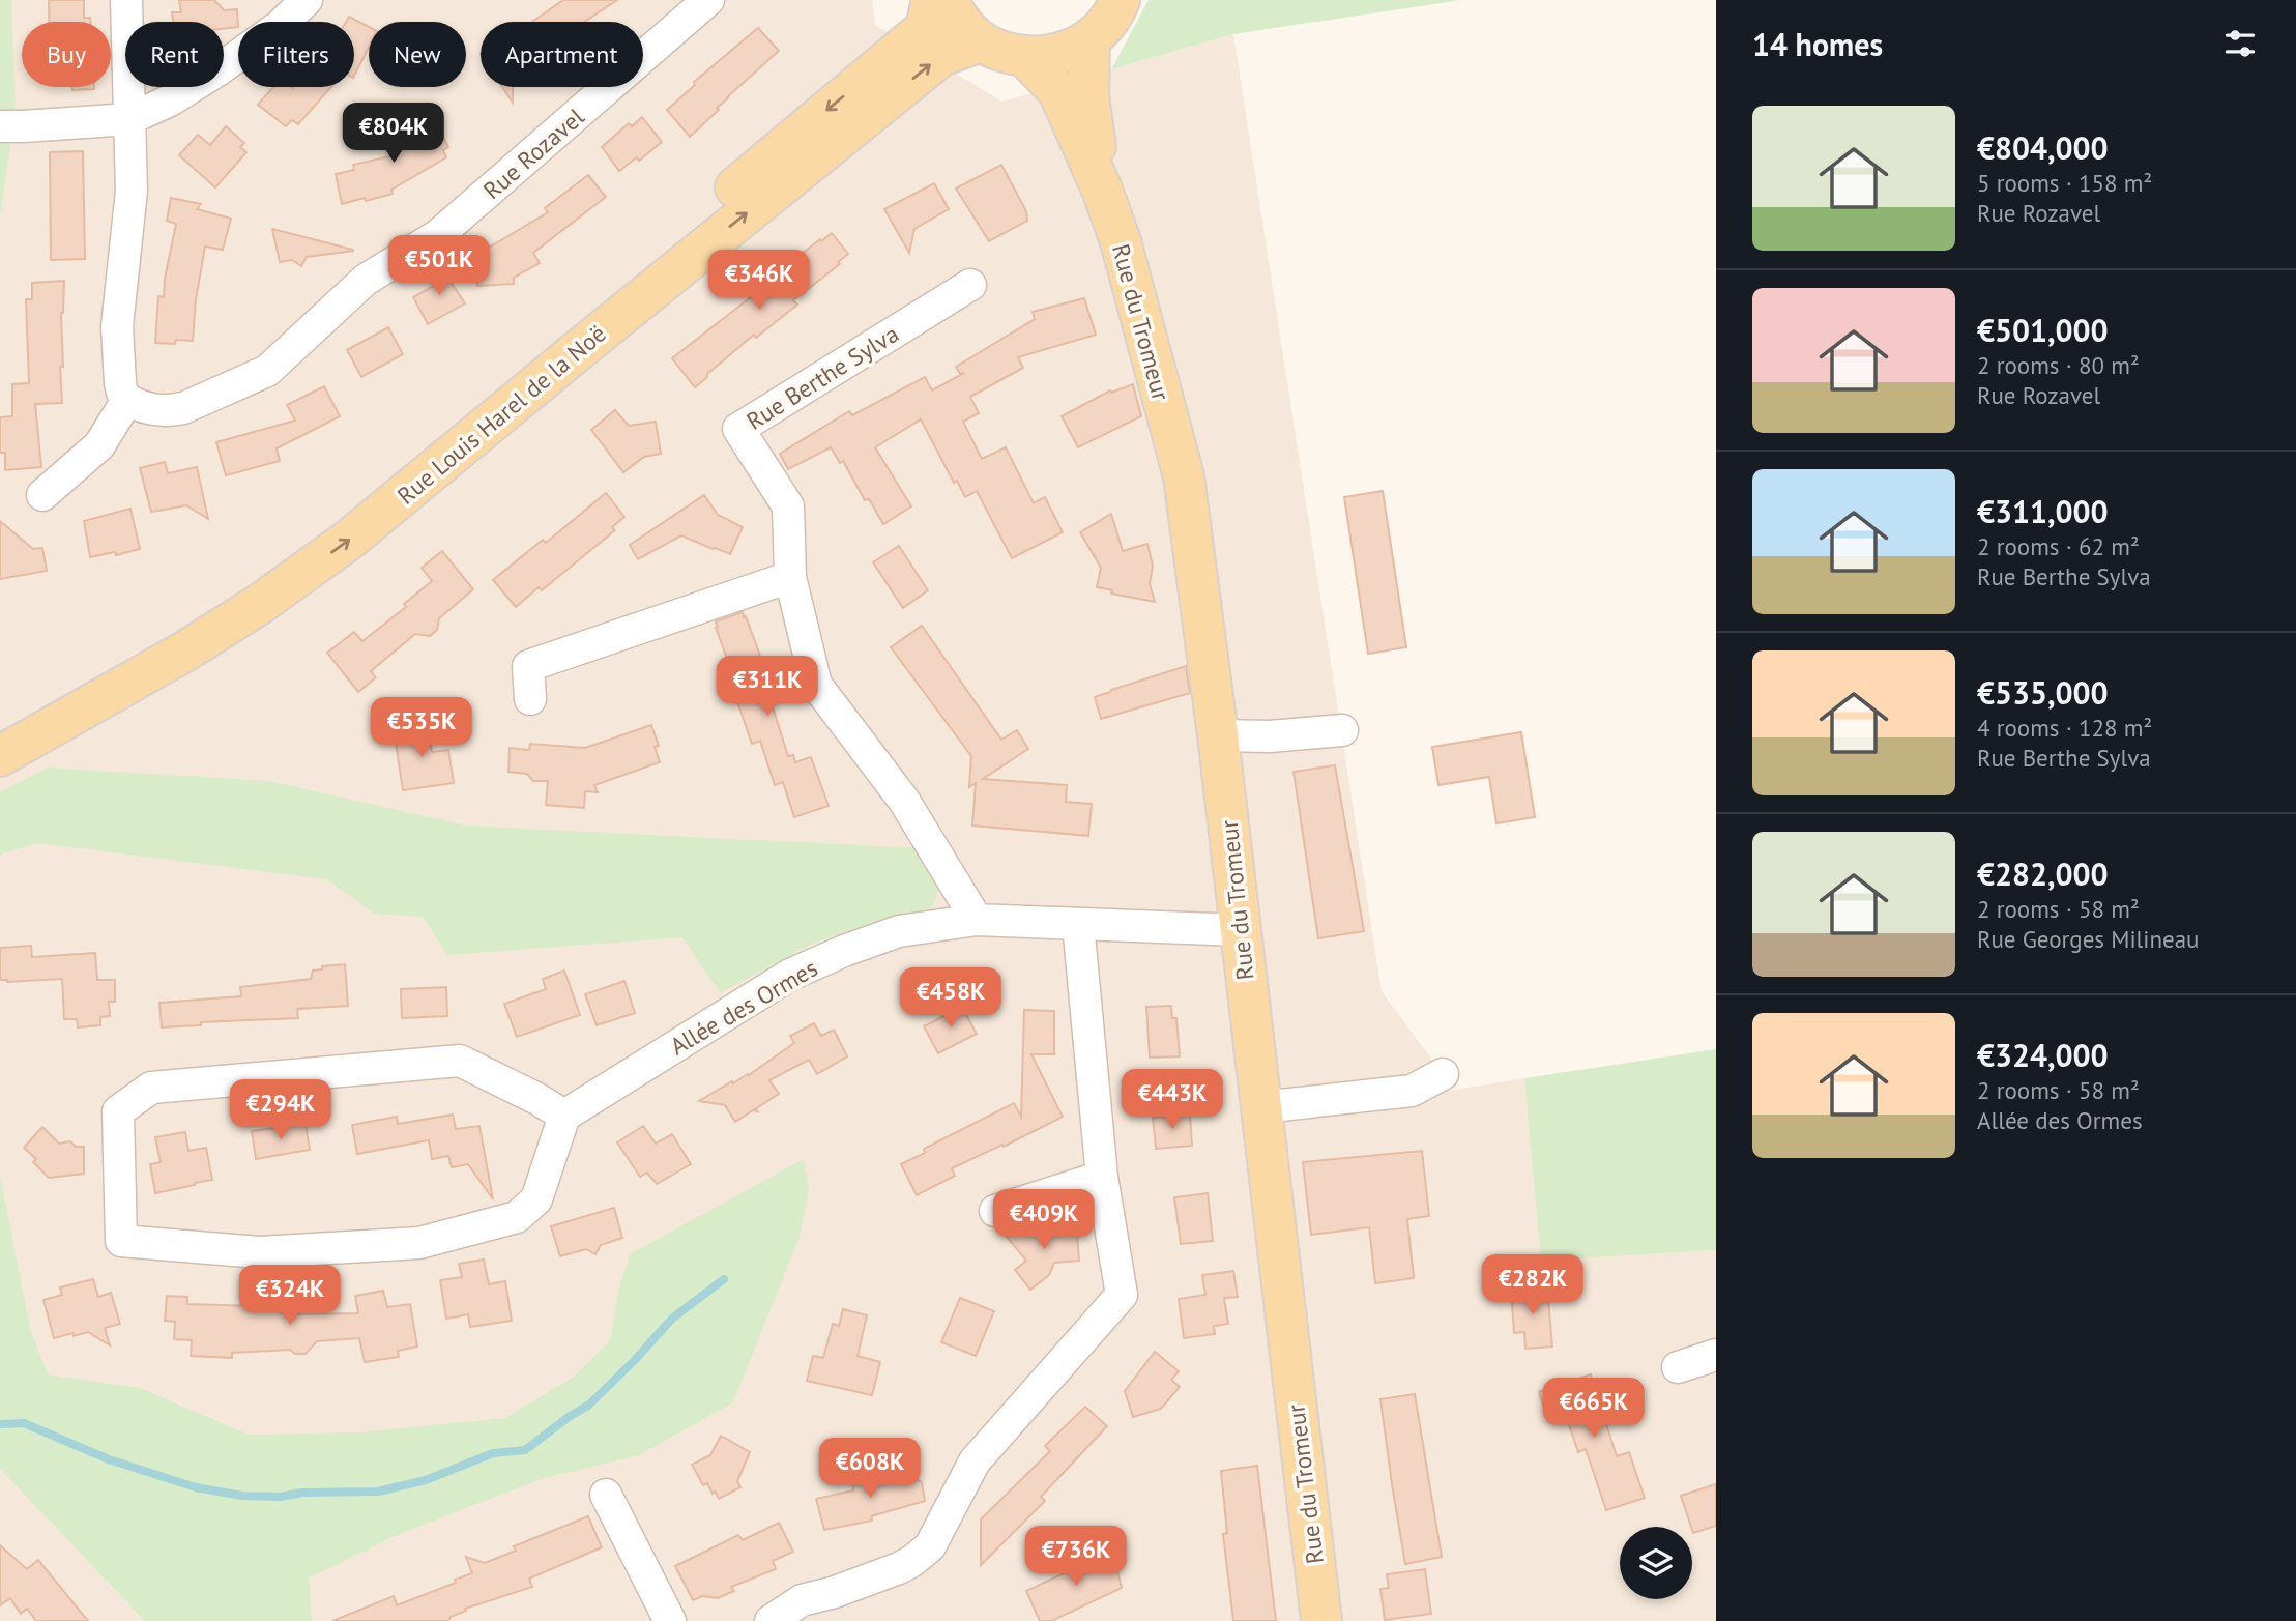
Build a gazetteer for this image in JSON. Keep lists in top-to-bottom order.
{
  "streets": {
    "main road": ["Rue du Tromeur", "Rue Louis Harel de la Noë"],
    "street": ["Rue Rozavel", "Rue Berthe Sylva", "Allée des Ormes"]
  },
  "crossings": [
    ["Rue du Tromeur", "Allée des Ormes"],
    ["Rue Berthe Sylva", "Allée des Ormes"]
  ],
  "page": {
    "heading": "14 homes",
    "chip": [
      "Buy",
      "Rent",
      "Filters",
      "New",
      "Apartment"
    ],
    "list": [
      {
        "name": "€804,000",
        "note": "5 rooms · 158 m² · Rue Rozavel"
      },
      {
        "name": "€501,000",
        "note": "2 rooms · 80 m² · Rue Rozavel"
      },
      {
        "name": "€311,000",
        "note": "2 rooms · 62 m² · Rue Berthe Sylva"
      },
      {
        "name": "€535,000",
        "note": "4 rooms · 128 m² · Rue Berthe Sylva"
      },
      {
        "name": "€282,000",
        "note": "2 rooms · 58 m² · Rue Georges Milineau"
      },
      {
        "name": "€324,000",
        "note": "2 rooms · 58 m² · Allée des Ormes"
      }
    ],
    "price": [
      "€804K",
      "€501K",
      "€346K",
      "€311K",
      "€535K",
      "€458K",
      "€443K",
      "€294K",
      "€409K",
      "€282K",
      "€324K",
      "€665K",
      "€608K",
      "€736K"
    ]
  }
}
